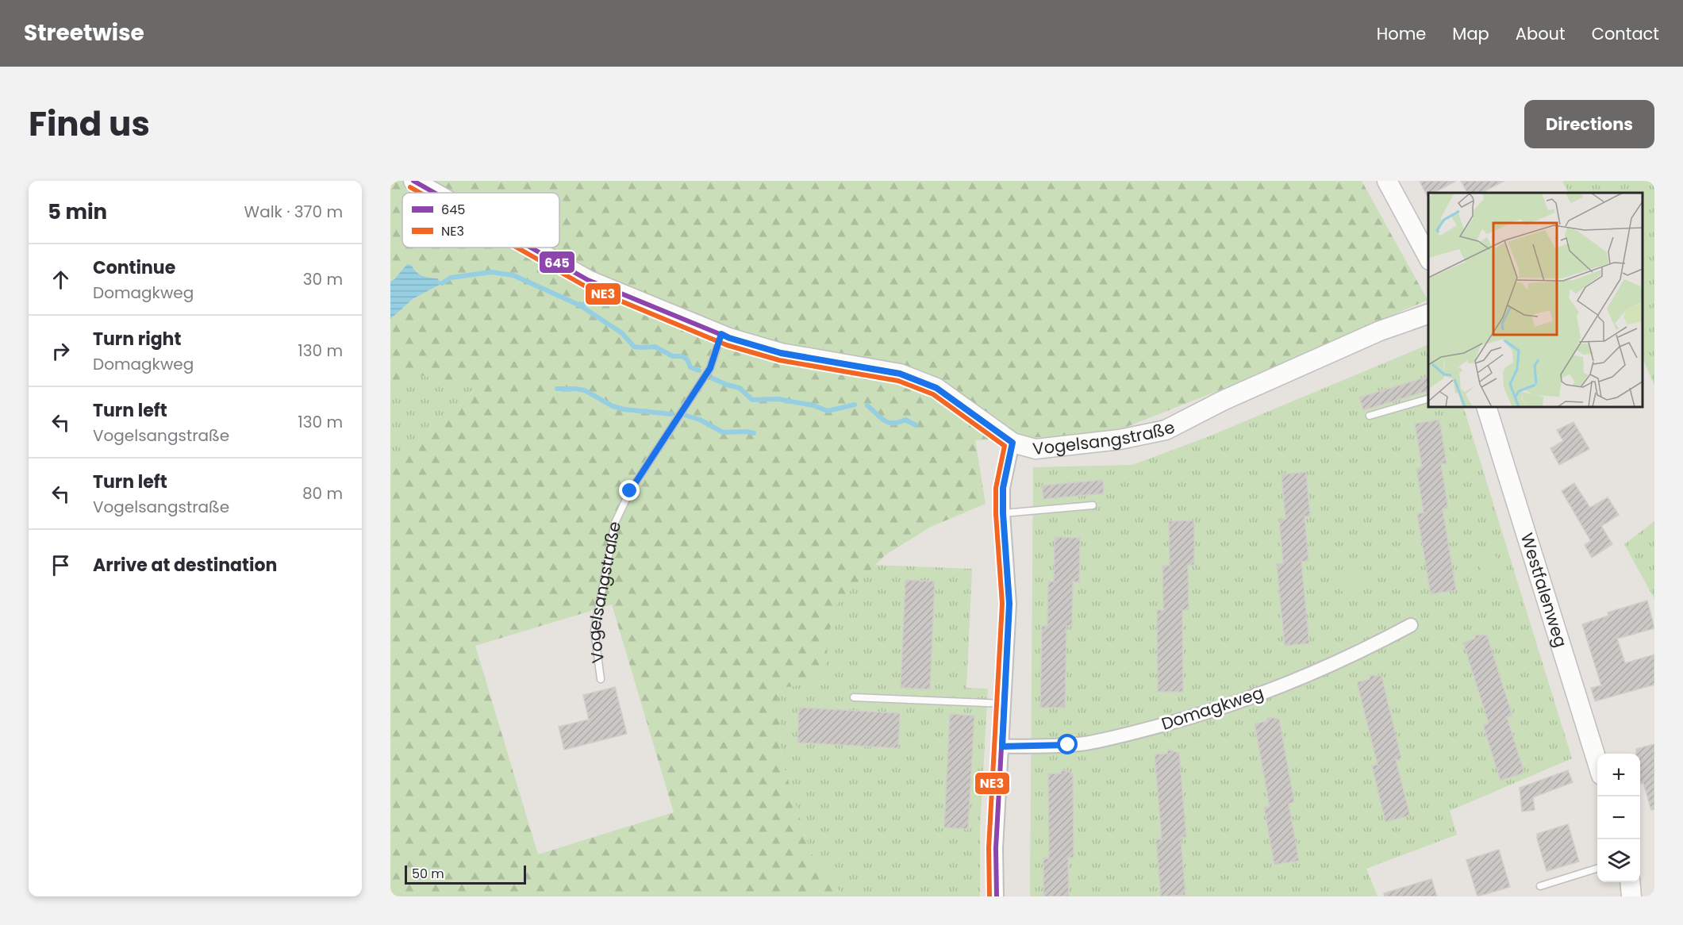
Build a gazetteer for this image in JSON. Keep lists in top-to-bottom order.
{
  "streets": {
    "street": ["Vogelsangstraße", "Westfalenweg", "Domagkweg"]
  },
  "lines": ["transit line 645", "transit line NE3"],
  "legend": ["645", "NE3"],
  "scale_bar": "50 m",
  "page": {
    "header": "Streetwise",
    "nav": [
      "Home",
      "Map",
      "About",
      "Contact"
    ],
    "title": "Find us",
    "buttons": "Directions",
    "heading": ["5 min", "Walk · 370 m"],
    "list": [
      ["Continue", "Domagkweg", "30 m"],
      ["Turn right", "Domagkweg", "130 m"],
      ["Turn left", "Vogelsangstraße", "130 m"],
      ["Turn left", "Vogelsangstraße", "80 m"],
      "Arrive at destination"
    ],
    "map_buttons": ["+", "−"],
    "scale": "50 m"
  }
}
